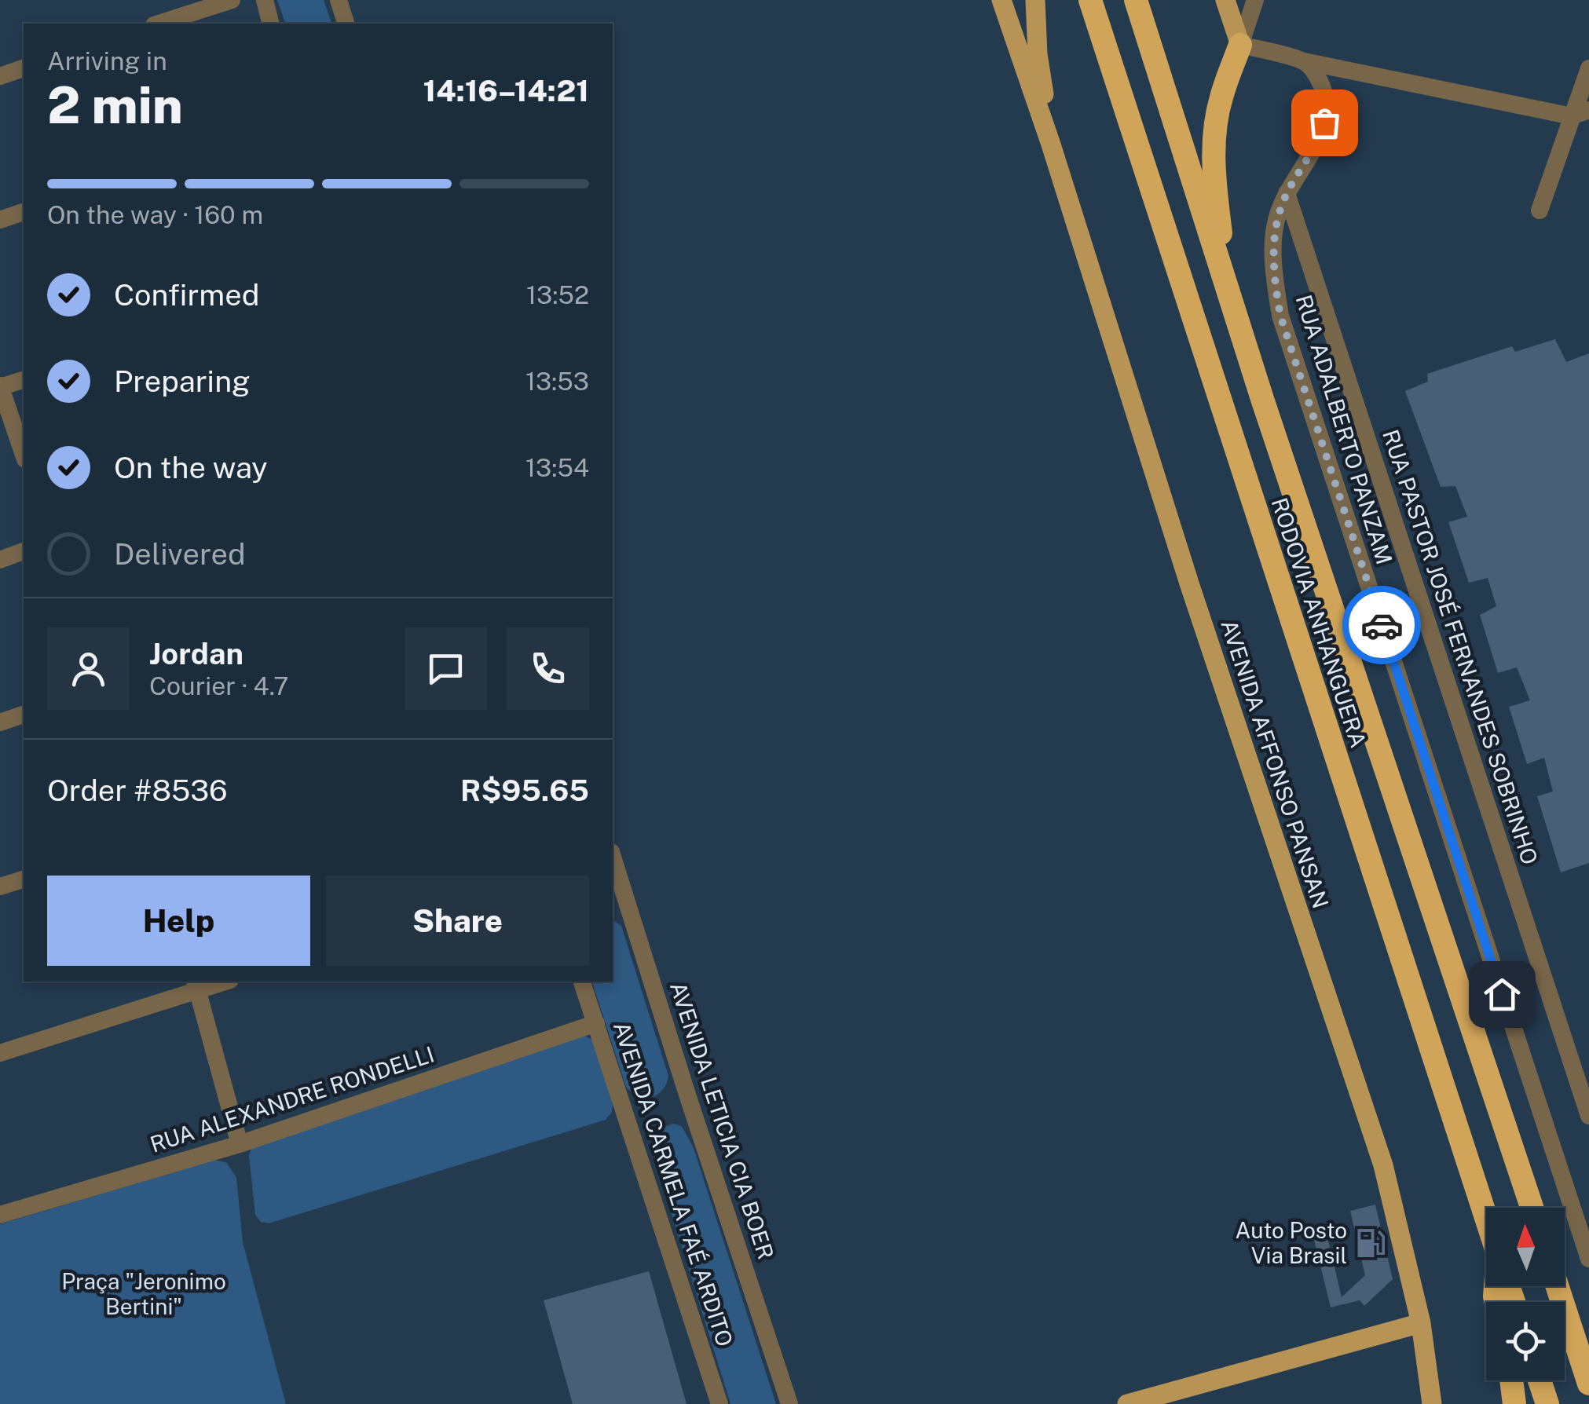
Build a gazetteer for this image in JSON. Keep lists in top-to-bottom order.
{
  "streets": {
    "highway": ["RODOVIA ANHANGUERA"],
    "main road": ["AVENIDA AFFONSO PANSAN"],
    "street": [
      "RUA ADALBERTO PANZAM",
      "RUA PASTOR JOSÉ FERNANDES SOBRINHO",
      "RUA ALEXANDRE RONDELLI",
      "AVENIDA LETICIA CIA BOER",
      "AVENIDA CARMELA FAÉ ARDITO"
    ]
  },
  "crossings": [
    ["RUA ADALBERTO PANZAM", "RUA PASTOR JOSÉ FERNANDES SOBRINHO"],
    ["RUA ALEXANDRE RONDELLI", "AVENIDA CARMELA FAÉ ARDITO"]
  ],
  "parks": ["Praça \"Jeronimo Bertini\""],
  "places": {
    "fuel station": ["Auto Posto Via Brasil"]
  },
  "north": "top",
  "page": {
    "heading": ["2 min", "Arriving in", "14:16–14:21"],
    "panel": [
      "Jordan",
      "Courier · 4.7",
      "Order #8536",
      "R$95.65"
    ],
    "bar": "On the way · 160 m",
    "list": [
      ["Confirmed", "13:52"],
      ["Preparing", "13:53"],
      ["On the way", "13:54"],
      "Delivered"
    ],
    "buttons": ["Help", "Share"]
  }
}
